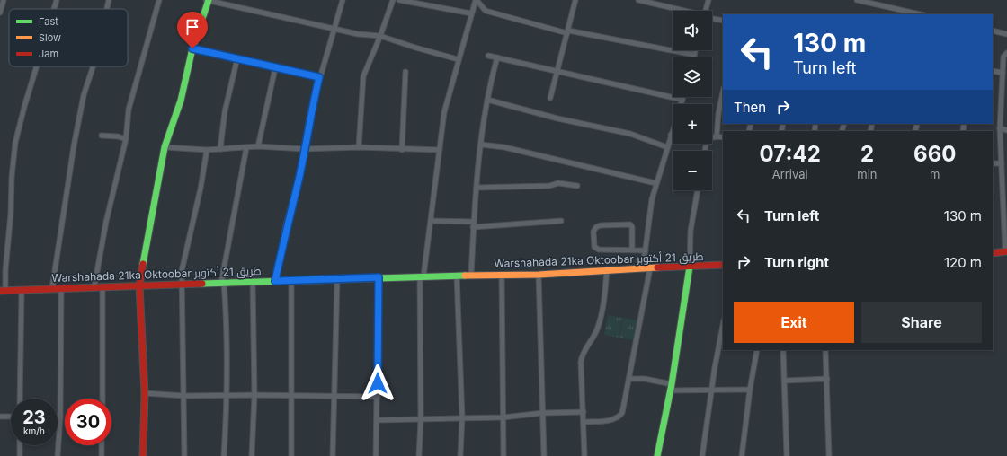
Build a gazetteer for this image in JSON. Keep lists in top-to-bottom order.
{
  "streets": {
    "main road": ["Warshahada 21ka Oktoobar طريق 21 أكتوبر"]
  },
  "legend": ["Fast", "Slow", "Jam"],
  "page": {
    "map_buttons": ["+", "−"],
    "turn": ["130 m", "Turn left"],
    "then": "Then",
    "eta": [
      "07:42",
      "Arrival",
      "2",
      "min",
      "660",
      "m"
    ],
    "list": [
      {
        "name": "Turn left",
        "value": "130 m"
      },
      {
        "name": "Turn right",
        "value": "120 m"
      }
    ],
    "buttons": ["Exit", "Share"],
    "speed": "23 km/h",
    "limit": "30"
  }
}
